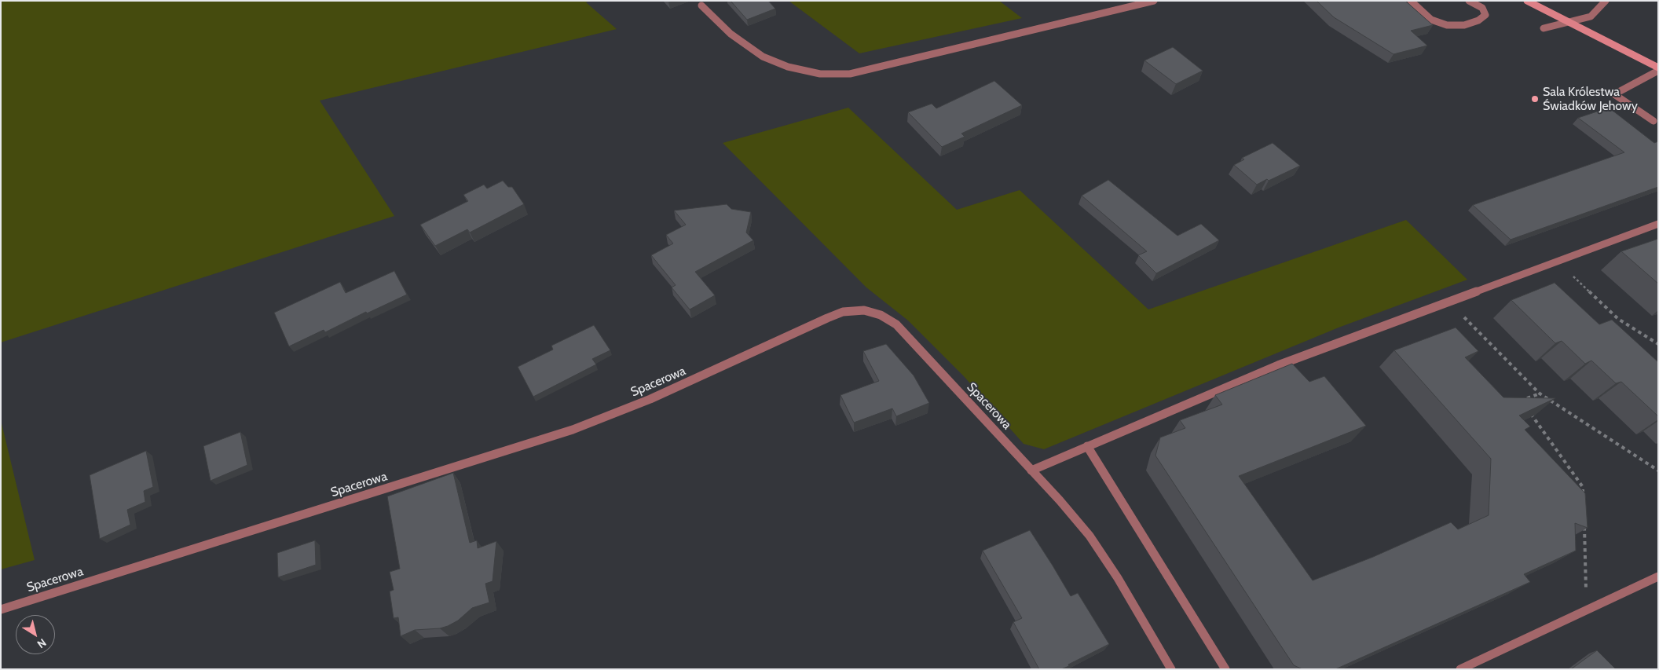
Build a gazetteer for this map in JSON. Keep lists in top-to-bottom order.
{
  "streets": {
    "street": ["Spacerowa"]
  },
  "places": ["Sala Królestwa Świadków Jehowy"],
  "north": "bottom right"
}
